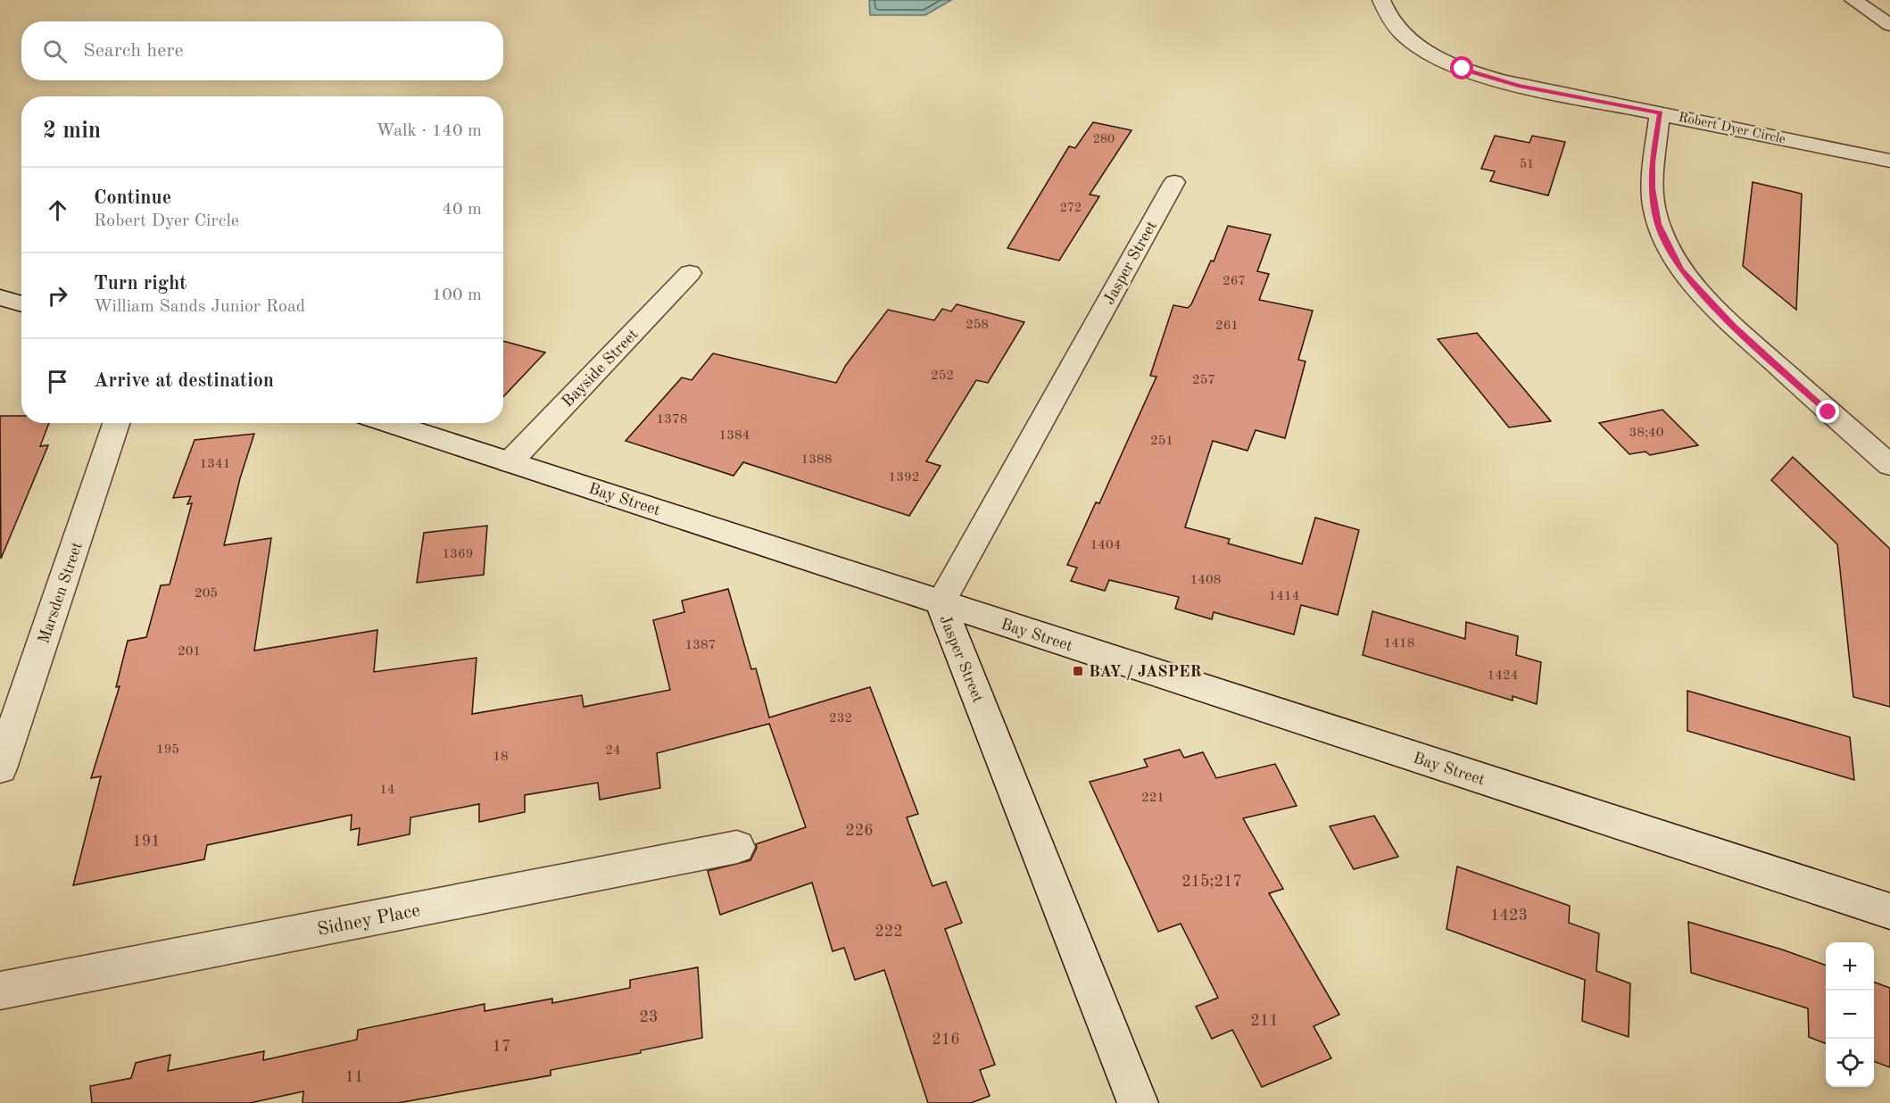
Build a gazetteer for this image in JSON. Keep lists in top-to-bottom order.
{
  "streets": {
    "street": [
      "Robert Dyer Circle",
      "Jasper Street",
      "Bayside Street",
      "Bay Street",
      "Marsden Street",
      "Sidney Place"
    ]
  },
  "crossings": [
    ["Jasper Street", "Bay Street"],
    ["Bayside Street", "Bay Street"]
  ],
  "places": {
    "transit": ["BAY / JASPER"]
  },
  "house_numbers": [
    "280",
    "51",
    "272",
    "267",
    "258",
    "261",
    "252",
    "257",
    "1378",
    "38;40",
    "1384",
    "251",
    "1388",
    "1341",
    "1392",
    "1404",
    "1369",
    "1408",
    "205",
    "1414",
    "1418",
    "1387",
    "201",
    "1424",
    "232",
    "195",
    "24",
    "18",
    "14",
    "221",
    "226",
    "191",
    "215;217",
    "1423",
    "222",
    "23",
    "211",
    "216",
    "17",
    "11"
  ],
  "page": {
    "search": "Search here",
    "heading": ["2 min", "Walk · 140 m"],
    "list": [
      ["Continue", "Robert Dyer Circle", "40 m"],
      ["Turn right", "William Sands Junior Road", "100 m"],
      "Arrive at destination"
    ],
    "map_buttons": ["+", "−"]
  }
}
